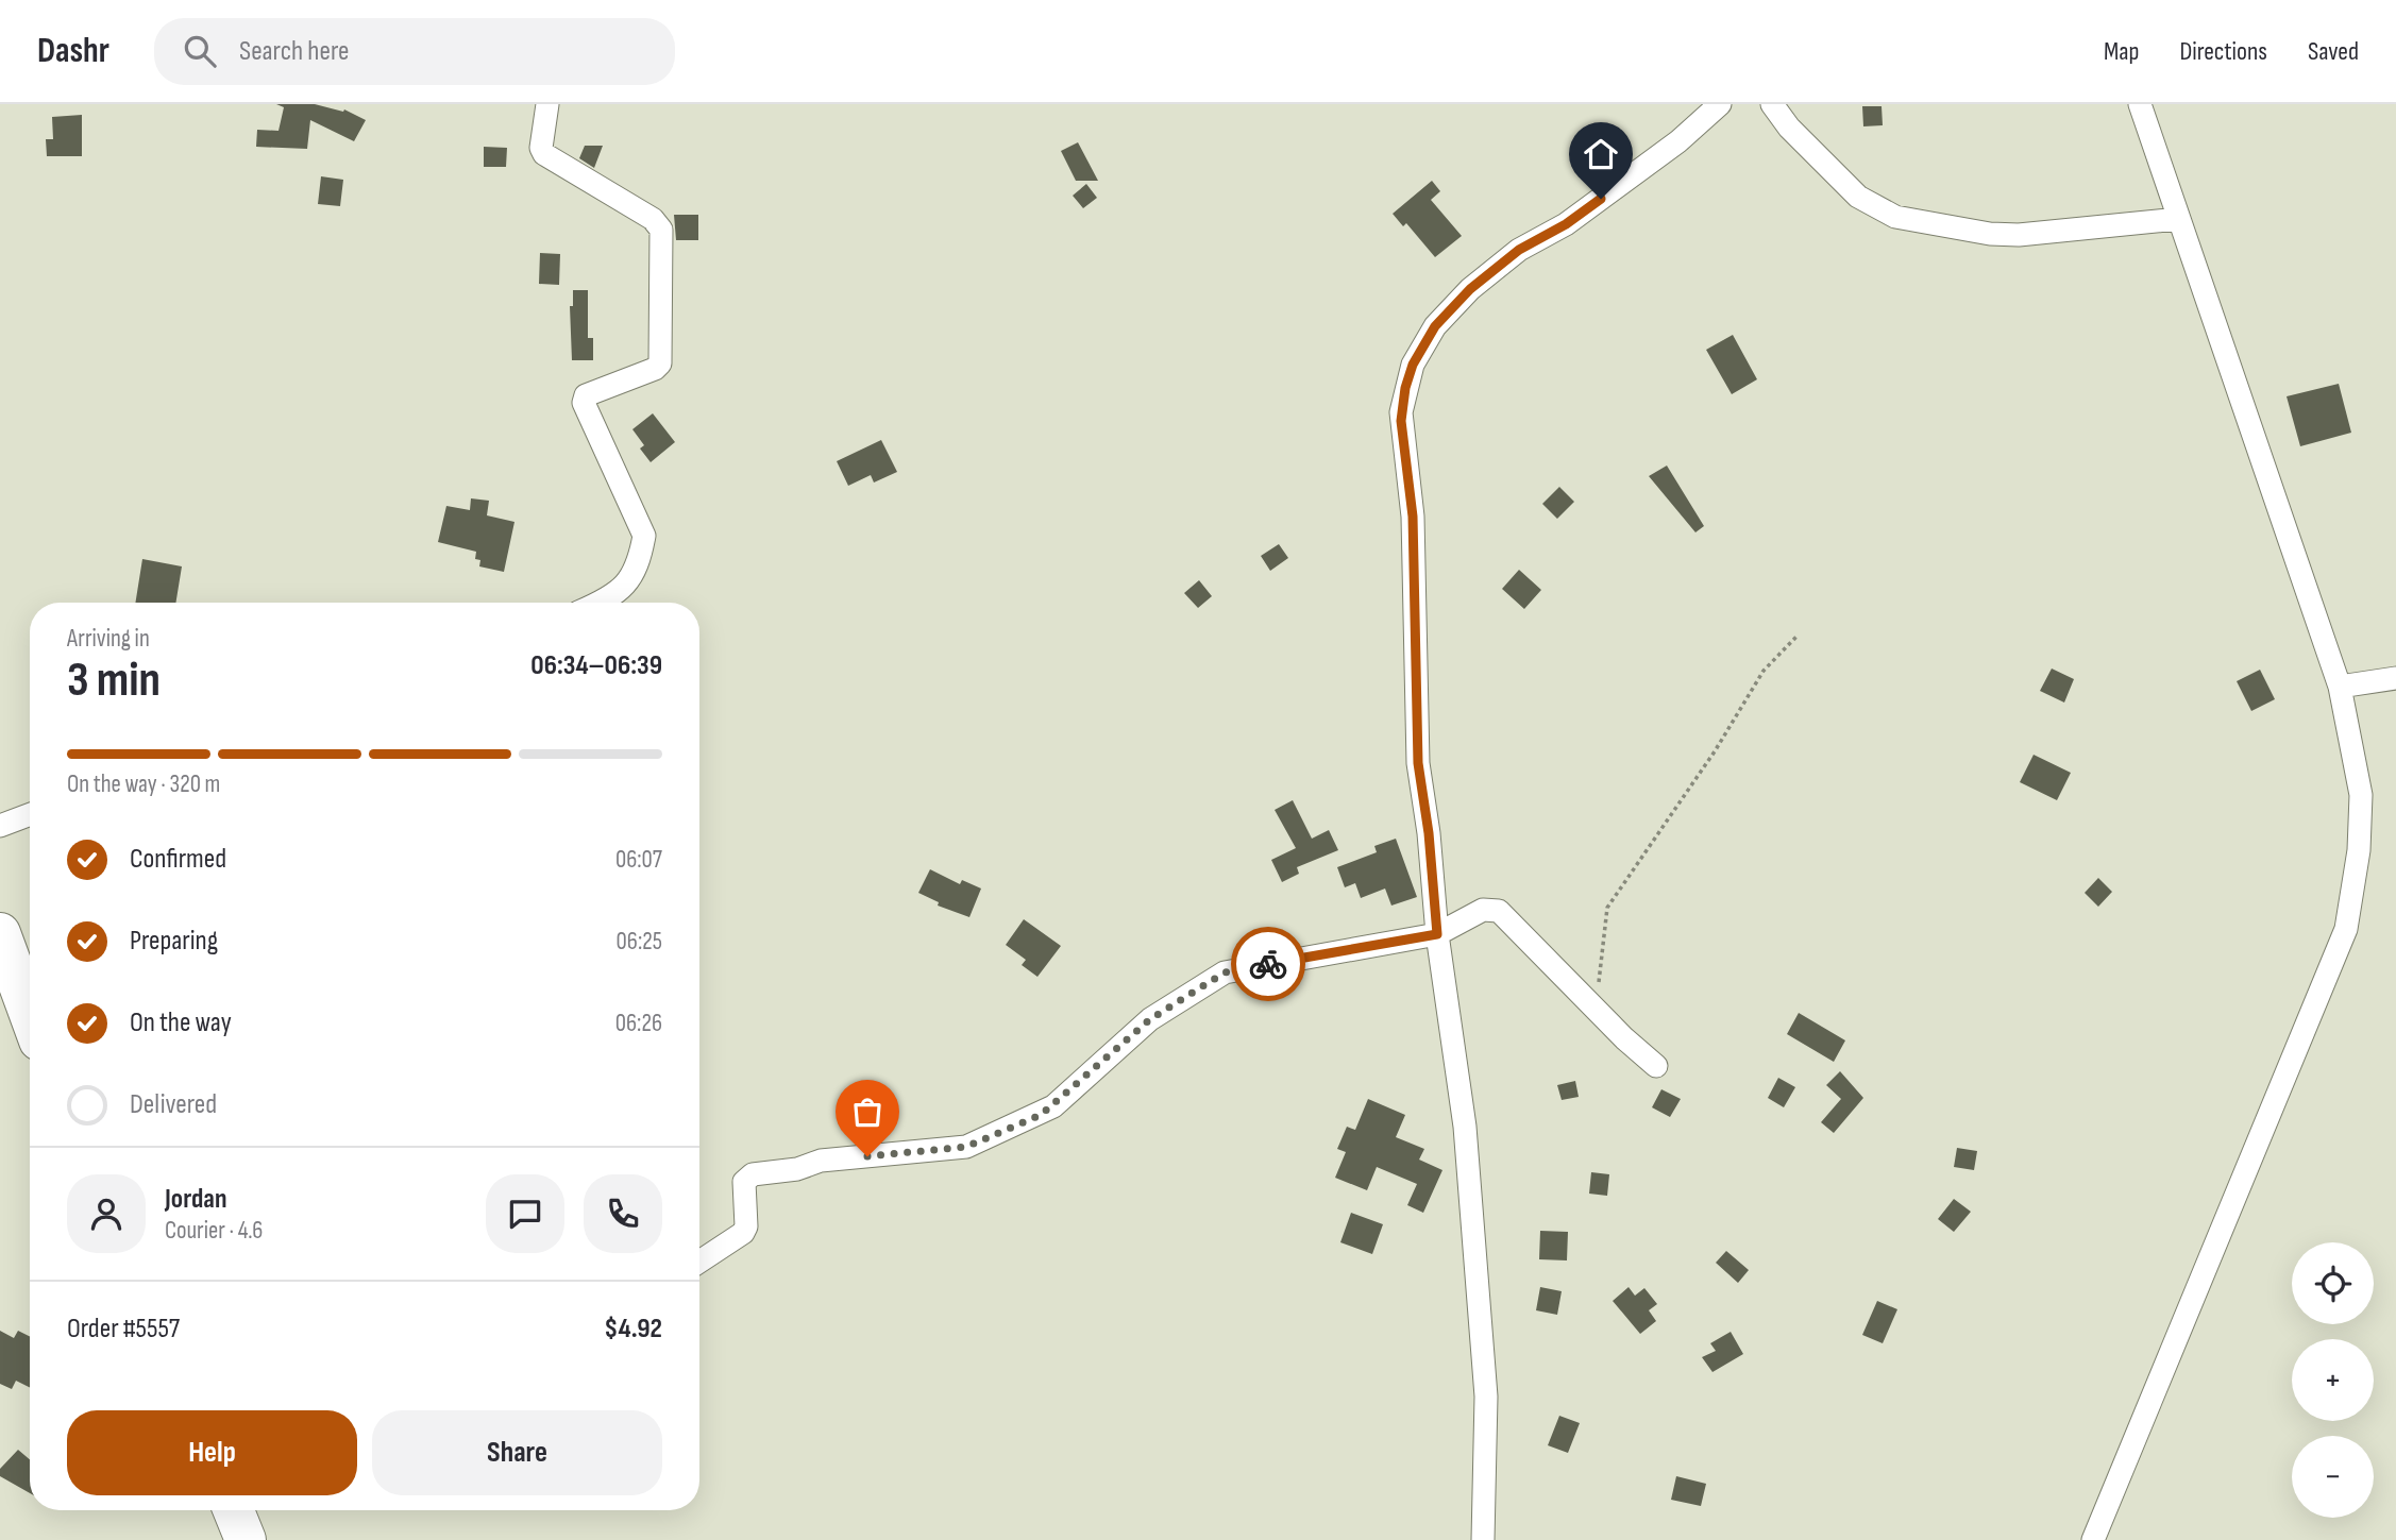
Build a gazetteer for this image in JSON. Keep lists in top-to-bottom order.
{
  "page": {
    "header": "Dashr",
    "search": "Search here",
    "nav": ["Map", "Directions", "Saved"],
    "heading": ["3 min", "Arriving in", "06:34–06:39"],
    "panel": [
      "Jordan",
      "Courier · 4.6",
      "Order #5557",
      "$4.92"
    ],
    "bar": "On the way · 320 m",
    "list": [
      ["Confirmed", "06:07"],
      ["Preparing", "06:25"],
      ["On the way", "06:26"],
      "Delivered"
    ],
    "map_buttons": ["+", "−"],
    "buttons": ["Help", "Share"]
  }
}
